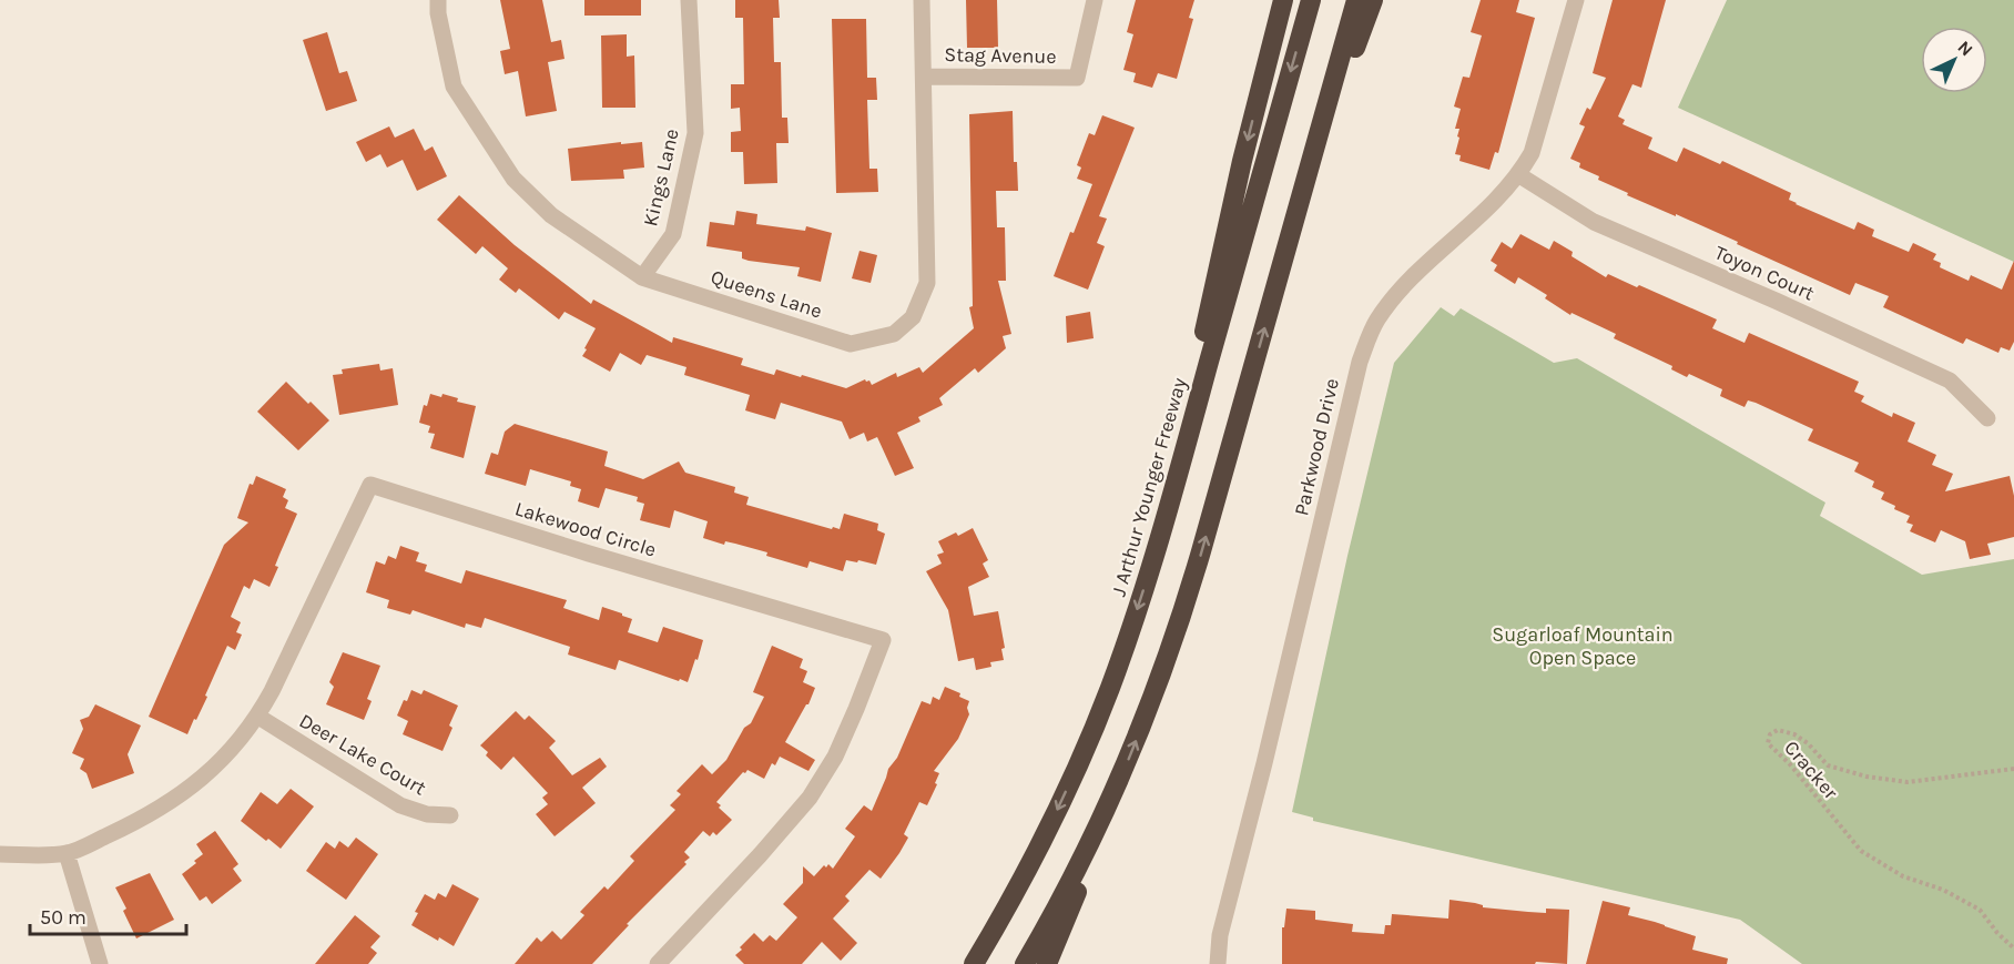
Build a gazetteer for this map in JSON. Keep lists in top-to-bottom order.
{
  "streets": {
    "highway": ["J Arthur Younger Freeway"],
    "street": [
      "Stag Avenue",
      "Kings Lane",
      "Toyon Court",
      "Queens Lane",
      "Parkwood Drive",
      "Lakewood Circle",
      "Deer Lake Court"
    ],
    "path": ["Cracker"]
  },
  "crossings": [
    ["Stag Avenue", "Queens Lane"],
    ["Kings Lane", "Queens Lane"],
    ["Toyon Court", "Parkwood Drive"],
    ["Lakewood Circle", "Deer Lake Court"]
  ],
  "parks": ["Sugarloaf Mountain Open Space"],
  "scale_bar": "50 m",
  "north": "top right"
}
